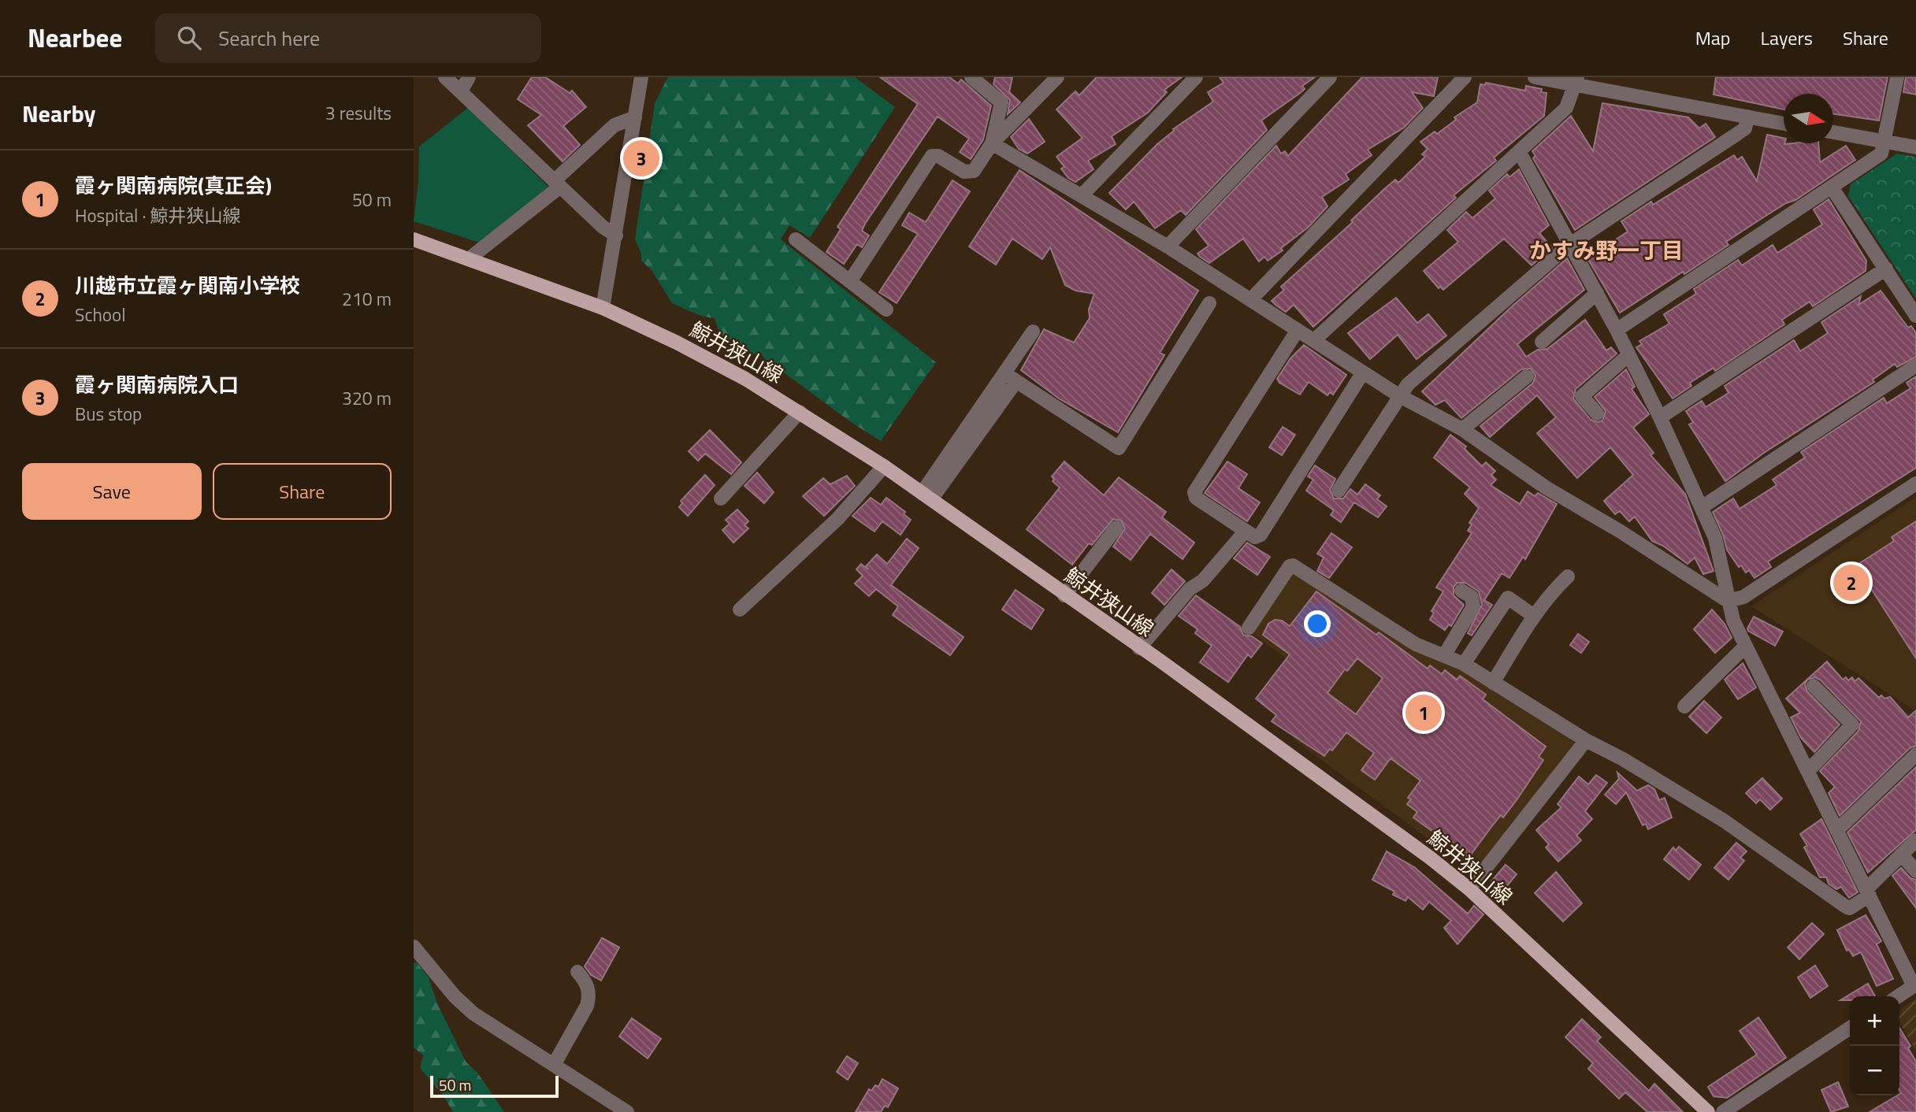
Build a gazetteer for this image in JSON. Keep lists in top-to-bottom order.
{
  "streets": {
    "main road": ["鯨井狭山線"]
  },
  "districts": ["かすみ野一丁目"],
  "scale_bar": "50 m",
  "north": "right",
  "page": {
    "header": "Nearbee",
    "search": "Search here",
    "nav": ["Map", "Layers", "Share"],
    "heading": ["Nearby", "3 results"],
    "pins": ["3", "2", "1"],
    "list": [
      {
        "mark": "1",
        "name": "霞ヶ関南病院(真正会)",
        "note": "Hospital · 鯨井狭山線",
        "value": "50 m"
      },
      {
        "mark": "2",
        "name": "川越市立霞ヶ関南小学校",
        "note": "School",
        "value": "210 m"
      },
      {
        "mark": "3",
        "name": "霞ヶ関南病院入口",
        "note": "Bus stop",
        "value": "320 m"
      }
    ],
    "buttons": ["Save", "Share"],
    "map_buttons": ["+", "−"],
    "scale": "50 m"
  }
}
